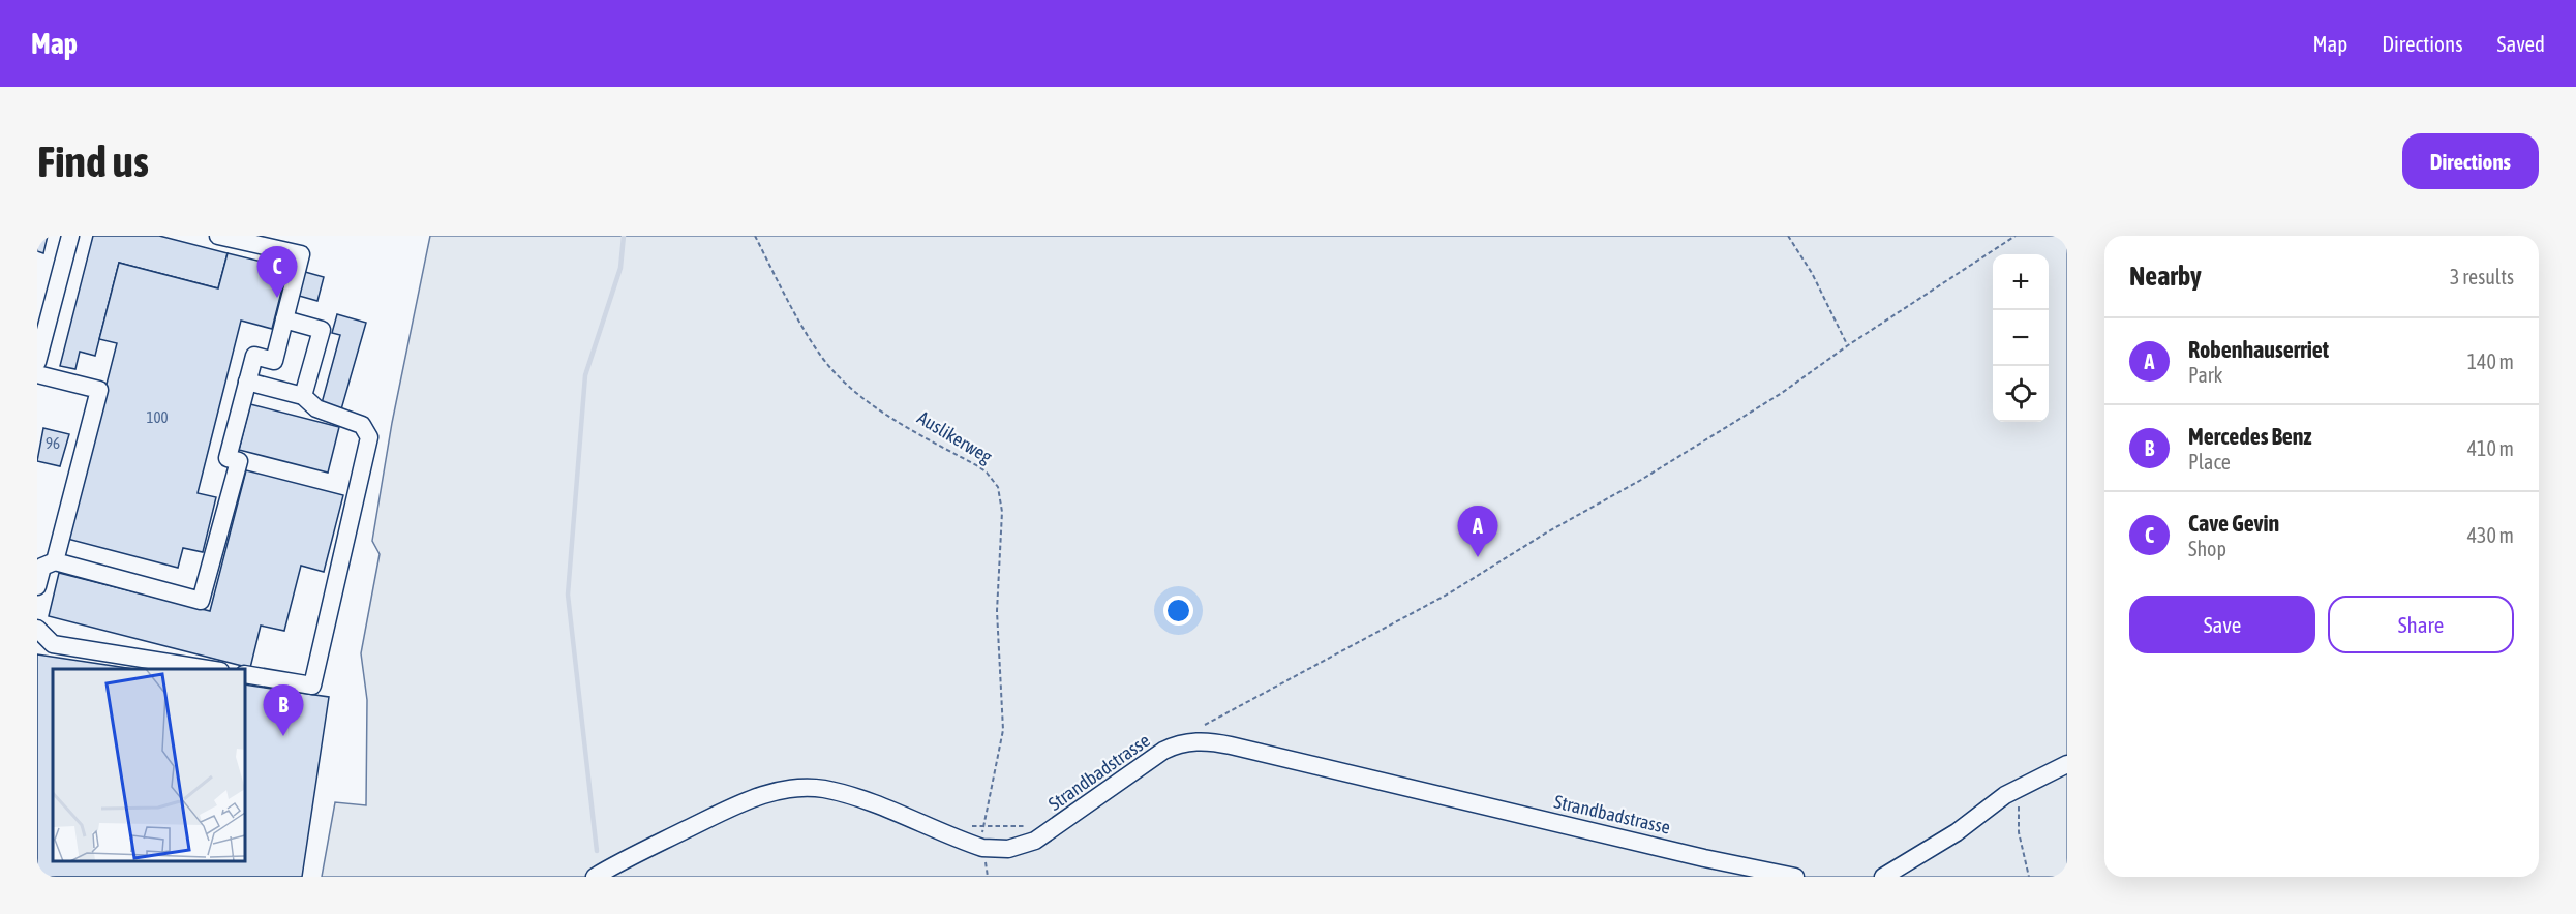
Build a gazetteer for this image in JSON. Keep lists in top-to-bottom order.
{
  "streets": {
    "street": ["Strandbadstrasse"],
    "path": ["Auslikerweg"]
  },
  "house_numbers": ["100", "96"],
  "page": {
    "header": "Map",
    "nav": ["Map", "Directions", "Saved"],
    "buttons": [
      "Directions",
      ["Save", "Share"]
    ],
    "title": "Find us",
    "heading": ["Nearby", "3 results"],
    "pins": ["C", "A", "B"],
    "map_buttons": ["+", "−"],
    "list": [
      {
        "mark": "A",
        "name": "Robenhauserriet",
        "note": "Park",
        "value": "140 m"
      },
      {
        "mark": "B",
        "name": "Mercedes Benz",
        "note": "Place",
        "value": "410 m"
      },
      {
        "mark": "C",
        "name": "Cave Gevin",
        "note": "Shop",
        "value": "430 m"
      }
    ]
  }
}
